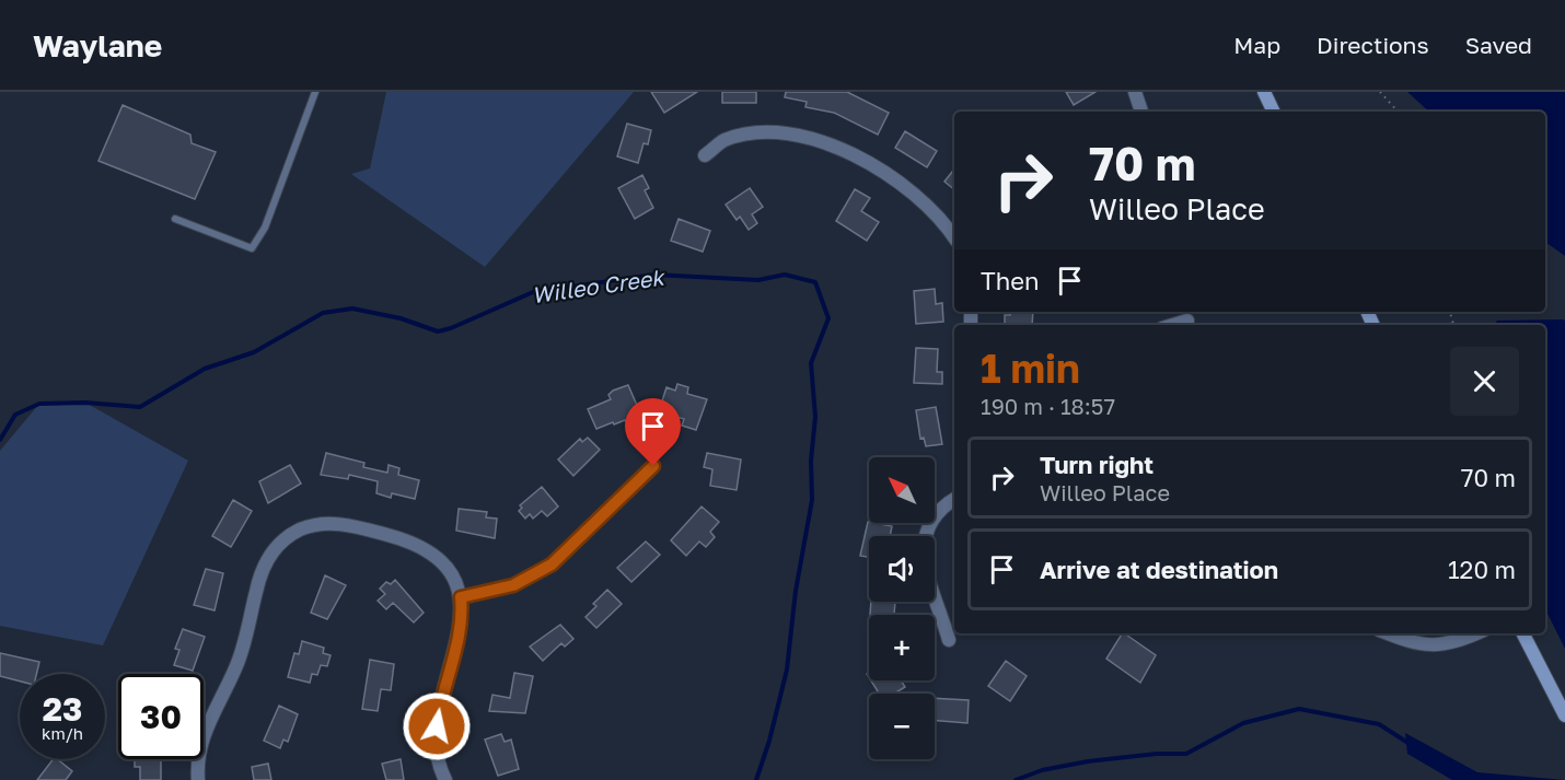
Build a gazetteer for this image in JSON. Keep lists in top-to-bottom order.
{
  "water": ["Willeo Creek"],
  "north": "top left",
  "page": {
    "header": "Waylane",
    "nav": ["Map", "Directions", "Saved"],
    "turn": ["70 m", "Willeo Place"],
    "then": "Then",
    "heading": ["1 min", "190 m · 18:57"],
    "list": [
      {
        "name": "Turn right",
        "note": "Willeo Place",
        "value": "70 m"
      },
      {
        "name": "Arrive at destination",
        "value": "120 m"
      }
    ],
    "map_buttons": ["+", "−"],
    "speed": "23 km/h",
    "limit": "30"
  }
}
